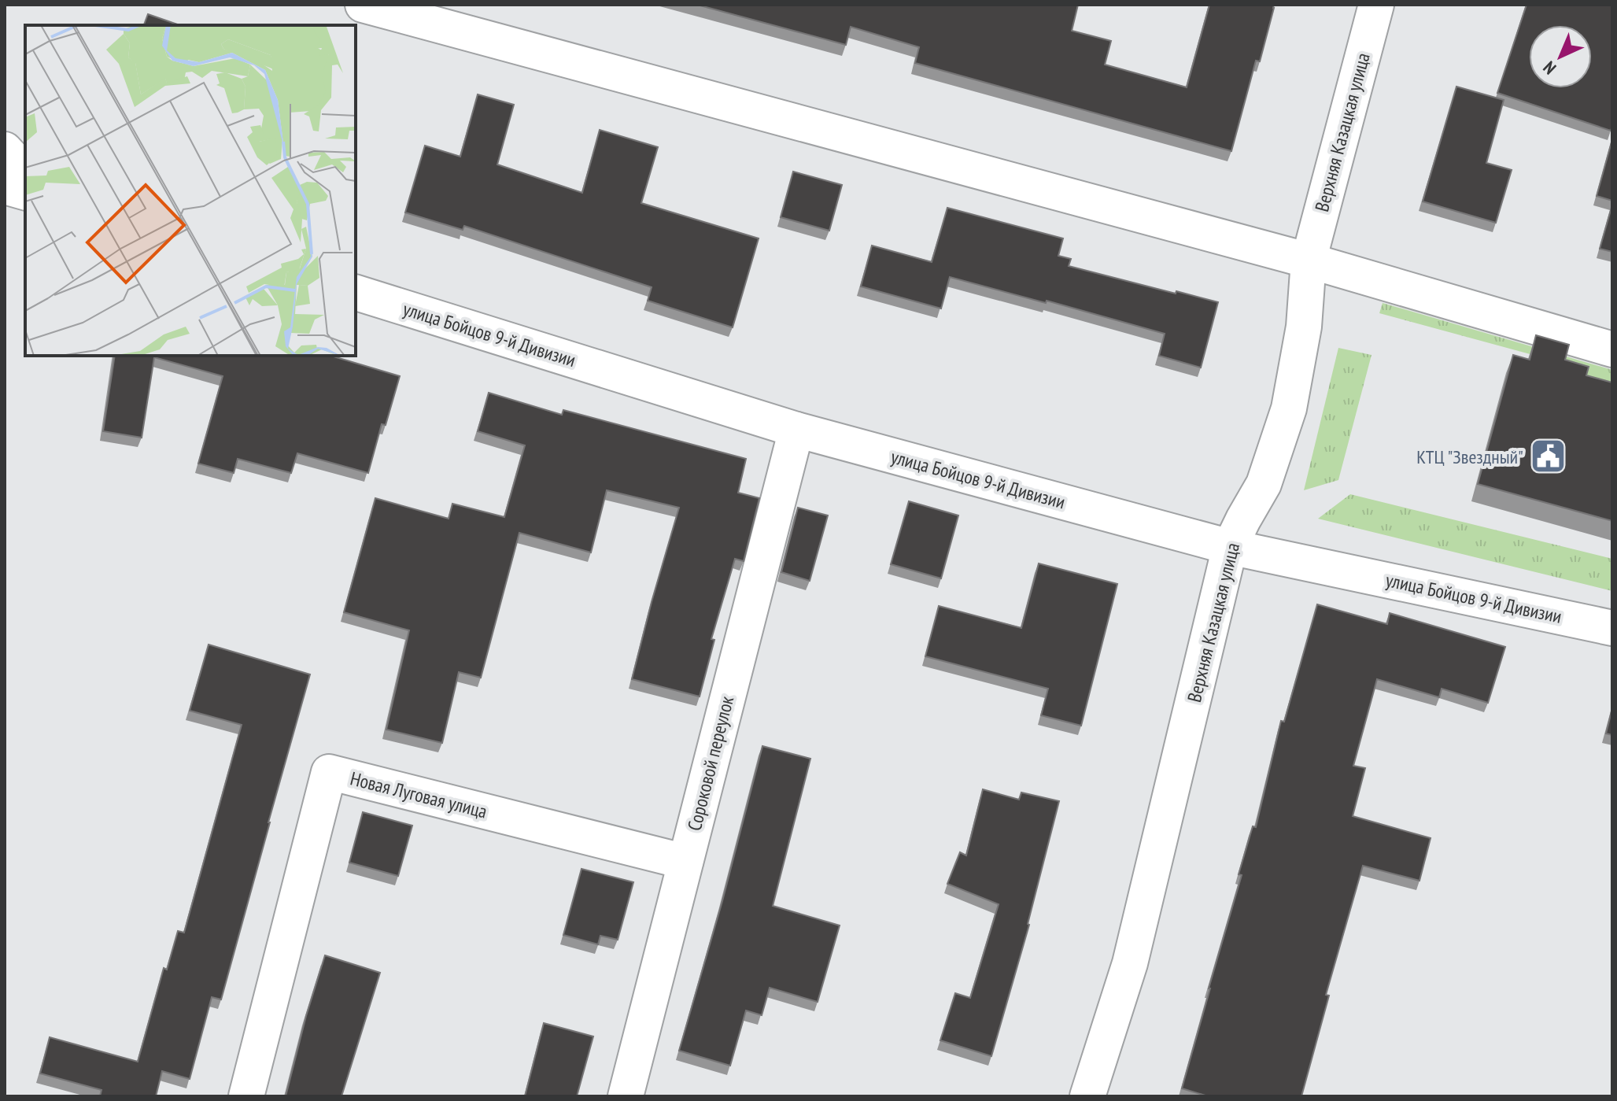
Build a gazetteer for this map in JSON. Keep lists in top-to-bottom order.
{
  "streets": {
    "street": [
      "Верхняя Казацкая улица",
      "улица Бойцов 9-й Дивизии",
      "Сороковой переулок",
      "Новая Луговая улица"
    ]
  },
  "crossings": [
    ["Верхняя Казацкая улица", "улица Бойцов 9-й Дивизии"],
    ["улица Бойцов 9-й Дивизии", "Сороковой переулок"],
    ["Сороковой переулок", "Новая Луговая улица"]
  ],
  "places": {
    "public building": ["КТЦ \"Звездный\""]
  },
  "north": "bottom left"
}
